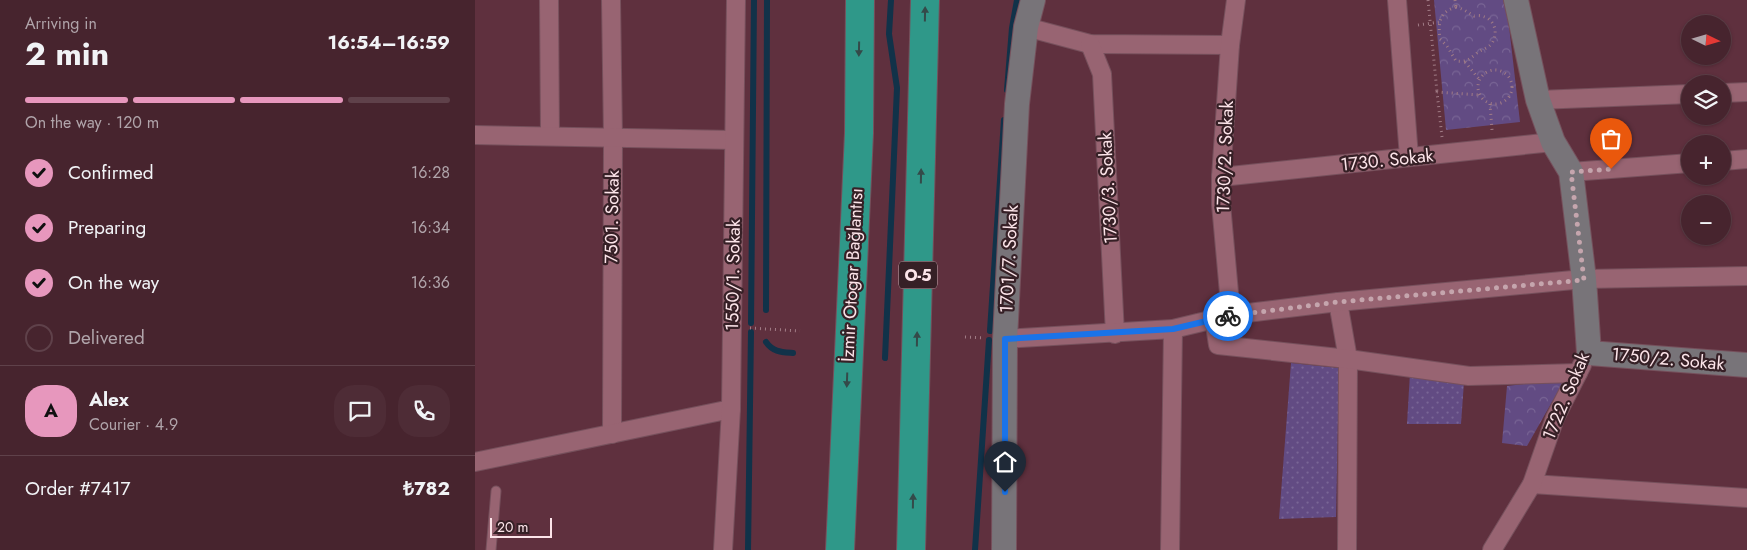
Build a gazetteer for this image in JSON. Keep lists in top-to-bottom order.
{
  "streets": {
    "highway": ["İzmir Otogar Bağlantısı", "O-5"],
    "street": [
      "1730/2. Sokak",
      "1730. Sokak",
      "1730/3. Sokak",
      "7501. Sokak",
      "1701/7. Sokak",
      "1550/1. Sokak",
      "1750/2. Sokak",
      "1722. Sokak"
    ]
  },
  "crossings": [
    ["1730/2. Sokak", "1730. Sokak"],
    ["1730. Sokak", "1722. Sokak"],
    ["1750/2. Sokak", "1722. Sokak"]
  ],
  "scale_bar": "20 m",
  "north": "right",
  "page": {
    "heading": ["2 min", "Arriving in", "16:54–16:59"],
    "panel": [
      "Alex",
      "Courier · 4.9",
      "Order #7417",
      "₺782"
    ],
    "map_buttons": ["+", "−"],
    "bar": "On the way · 120 m",
    "list": [
      ["Confirmed", "16:28"],
      ["Preparing", "16:34"],
      ["On the way", "16:36"],
      "Delivered"
    ],
    "round": "A",
    "scale": "20 m"
  }
}
